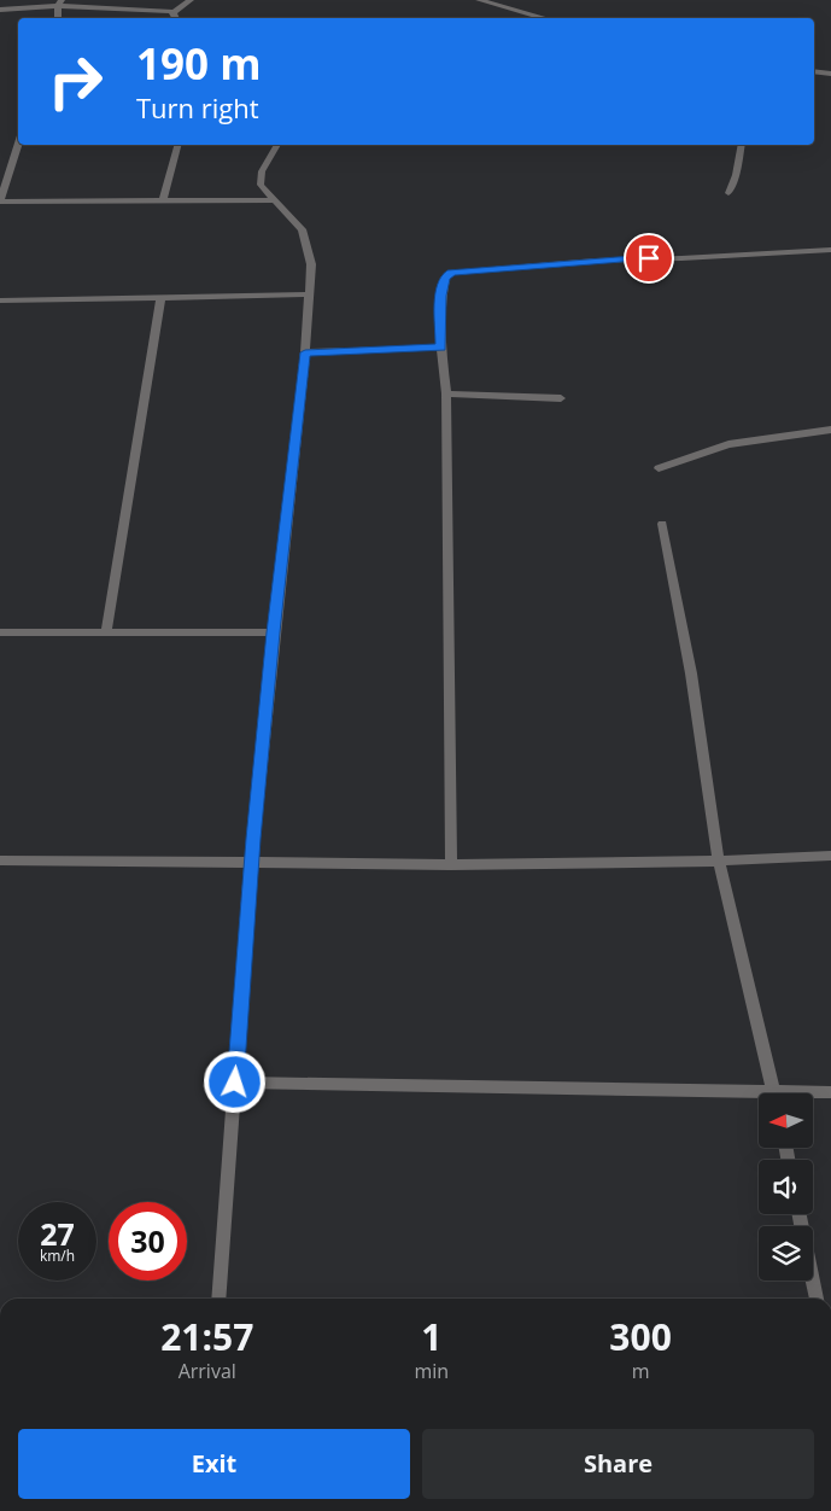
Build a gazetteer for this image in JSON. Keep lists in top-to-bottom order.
{
  "north": "left",
  "page": {
    "turn": ["190 m", "Turn right"],
    "speed": "27 km/h",
    "limit": "30",
    "eta": [
      "21:57",
      "Arrival",
      "1",
      "min",
      "300",
      "m"
    ],
    "buttons": ["Exit", "Share"]
  }
}
